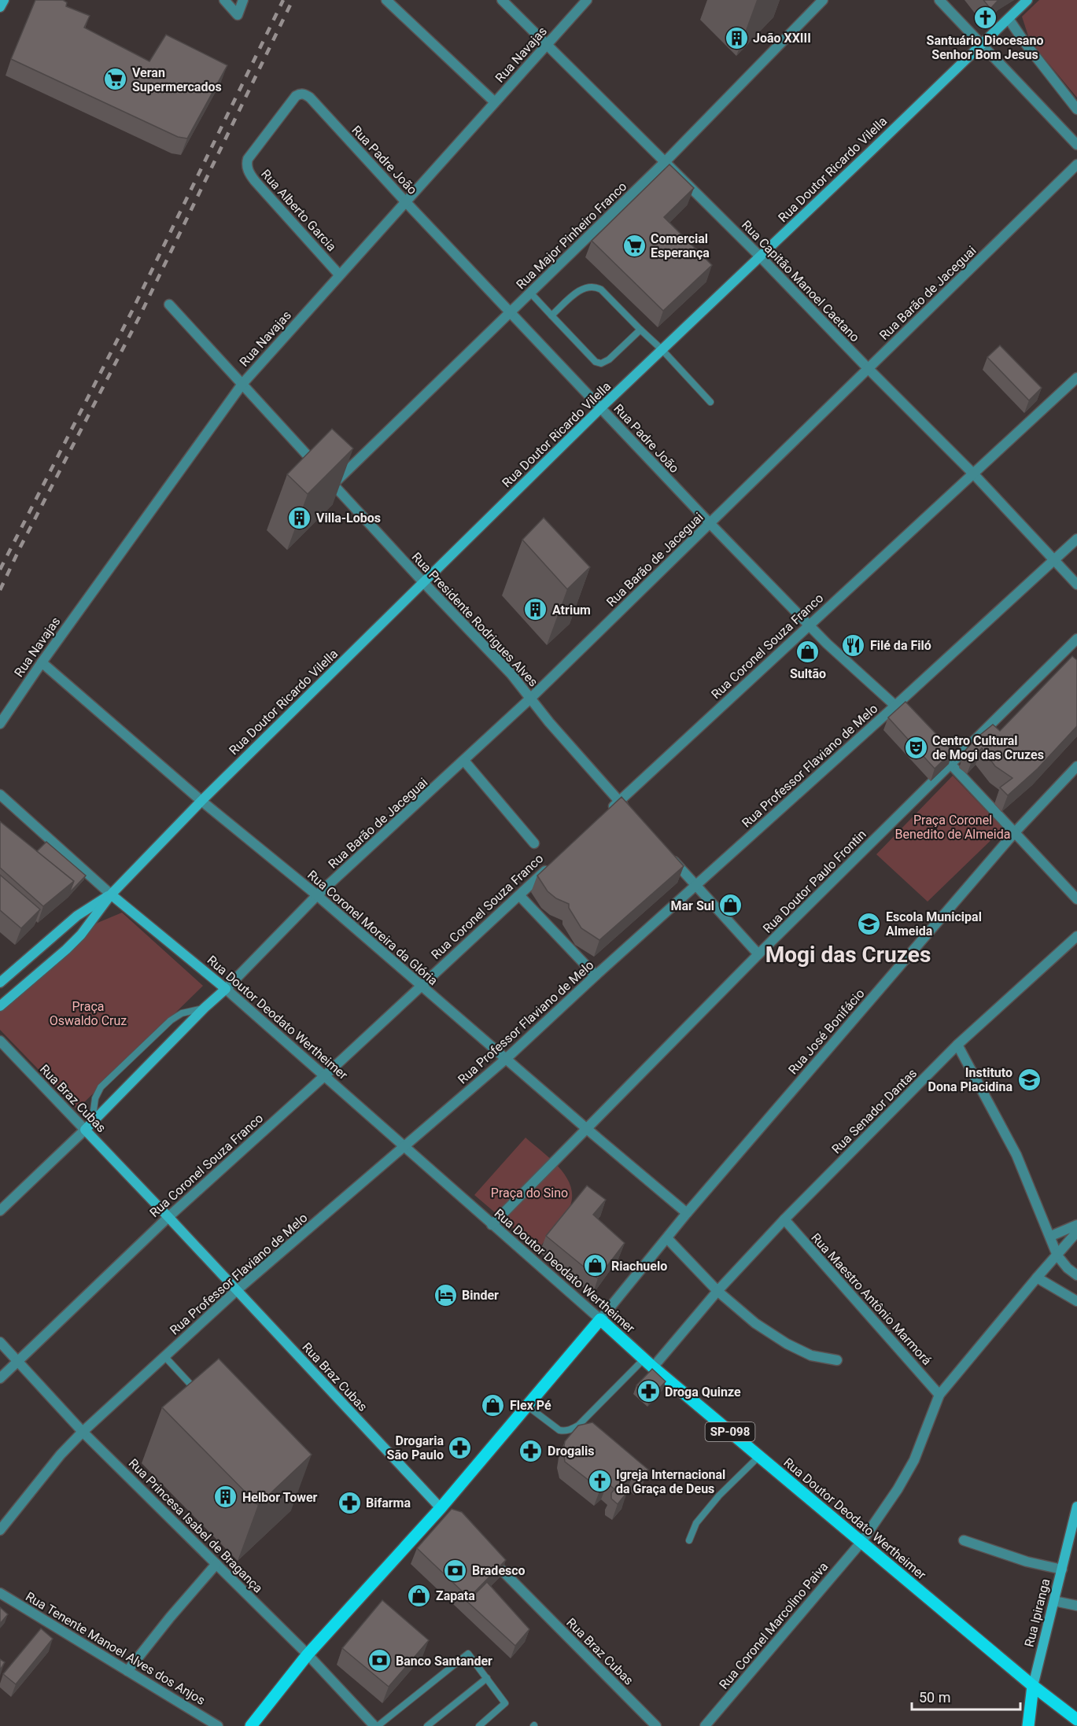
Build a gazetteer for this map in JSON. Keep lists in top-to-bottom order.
{
  "streets": {
    "main road": ["Rua Doutor Deodato Wertheimer", "SP-098", "Rua Ipiranga"],
    "street": [
      "Rua Navajas",
      "Rua Padre João",
      "Rua Doutor Ricardo Vilella",
      "Rua Alberto Garcia",
      "Rua Major Pinheiro Franco",
      "Rua Capitão Manoel Caetano",
      "Rua Barão de Jaceguai",
      "Rua Presidente Rodrigues Alves",
      "Rua Coronel Souza Franco",
      "Rua Professor Flaviano de Melo",
      "Rua Doutor Paulo Frontin",
      "Rua Coronel Moreira da Glória",
      "Rua José Bonifácio",
      "Rua Braz Cubas",
      "Rua Senador Dantas",
      "Rua Maestro Antônio Marmorá",
      "Rua Princesa Isabel de Bragança",
      "Rua Coronel Marcolino Paiva",
      "Rua Tenente Manoel Alves dos Anjos"
    ]
  },
  "crossings": [
    ["Rua Navajas", "Rua Padre João"],
    ["Rua Navajas", "Rua Alberto Garcia"],
    ["Rua Navajas", "Rua Capitão Manoel Caetano"],
    ["Rua Navajas", "Rua Presidente Rodrigues Alves"],
    ["Rua Navajas", "Rua Coronel Moreira da Glória"],
    ["Rua Padre João", "Rua Doutor Ricardo Vilella"],
    ["Rua Padre João", "Rua Alberto Garcia"],
    ["Rua Padre João", "Rua Major Pinheiro Franco"],
    ["Rua Padre João", "Rua Barão de Jaceguai"],
    ["Rua Padre João", "Rua Coronel Souza Franco"],
    ["Rua Padre João", "Rua Professor Flaviano de Melo"],
    ["Rua Doutor Ricardo Vilella", "Rua Capitão Manoel Caetano"],
    ["Rua Doutor Ricardo Vilella", "Rua Presidente Rodrigues Alves"],
    ["Rua Doutor Ricardo Vilella", "Rua Coronel Moreira da Glória"],
    ["Rua Doutor Ricardo Vilella", "Rua Doutor Deodato Wertheimer"],
    ["Rua Major Pinheiro Franco", "Rua Capitão Manoel Caetano"],
    ["Rua Major Pinheiro Franco", "Rua Presidente Rodrigues Alves"],
    ["Rua Capitão Manoel Caetano", "Rua Barão de Jaceguai"],
    ["Rua Capitão Manoel Caetano", "Rua Coronel Souza Franco"],
    ["Rua Capitão Manoel Caetano", "Rua Professor Flaviano de Melo"],
    ["Rua Barão de Jaceguai", "Rua Presidente Rodrigues Alves"],
    ["Rua Barão de Jaceguai", "Rua Coronel Moreira da Glória"],
    ["Rua Barão de Jaceguai", "Rua Doutor Deodato Wertheimer"],
    ["Rua Presidente Rodrigues Alves", "Rua Coronel Souza Franco"],
    ["Rua Coronel Souza Franco", "Rua Coronel Moreira da Glória"],
    ["Rua Coronel Souza Franco", "Rua Doutor Deodato Wertheimer"],
    ["Rua Coronel Souza Franco", "Rua Braz Cubas"],
    ["Rua Coronel Souza Franco", "Rua Princesa Isabel de Bragança"],
    ["Rua Professor Flaviano de Melo", "Rua Coronel Moreira da Glória"],
    ["Rua Professor Flaviano de Melo", "Rua Doutor Deodato Wertheimer"],
    ["Rua Professor Flaviano de Melo", "Rua Braz Cubas"],
    ["Rua Professor Flaviano de Melo", "Rua Princesa Isabel de Bragança"],
    ["Rua Doutor Paulo Frontin", "Rua Coronel Moreira da Glória"],
    ["Rua Doutor Paulo Frontin", "Rua Doutor Deodato Wertheimer"],
    ["Rua Coronel Moreira da Glória", "Rua José Bonifácio"],
    ["Rua Doutor Deodato Wertheimer", "Rua José Bonifácio"],
    ["Rua Doutor Deodato Wertheimer", "Rua Senador Dantas"],
    ["Rua Doutor Deodato Wertheimer", "Rua Ipiranga"],
    ["Rua Doutor Deodato Wertheimer", "Rua Coronel Marcolino Paiva"],
    ["Rua Senador Dantas", "Rua Maestro Antônio Marmorá"],
    ["Rua Maestro Antônio Marmorá", "Rua Coronel Marcolino Paiva"]
  ],
  "districts": ["Mogi das Cruzes"],
  "parks": ["Praça Coronel Benedito de Almeida", "Praça Oswaldo Cruz", "Praça do Sino"],
  "places": {
    "church": ["Santuário Diocesano Senhor Bom Jesus", "Igreja Internacional da Graça de Deus"],
    "building": [
      "João XXIII",
      "Villa-Lobos",
      "Atrium",
      "Helbor Tower"
    ],
    "supermarket": ["Veran Supermercados", "Comercial Esperança"],
    "restaurant": ["Filé da Filó"],
    "shop": [
      "Sultão",
      "Mar Sul",
      "Riachuelo",
      "Flex Pé",
      "Zapata"
    ],
    "theatre": ["Centro Cultural de Mogi das Cruzes"],
    "school or university": ["Escola Municipal Almeida", "Instituto Dona Placidina"],
    "hotel": ["Binder"],
    "pharmacy": [
      "Droga Quinze",
      "Drogaria São Paulo",
      "Drogalis",
      "Bifarma"
    ],
    "bank": ["Bradesco", "Banco Santander"]
  },
  "scale_bar": "50 m"
}
